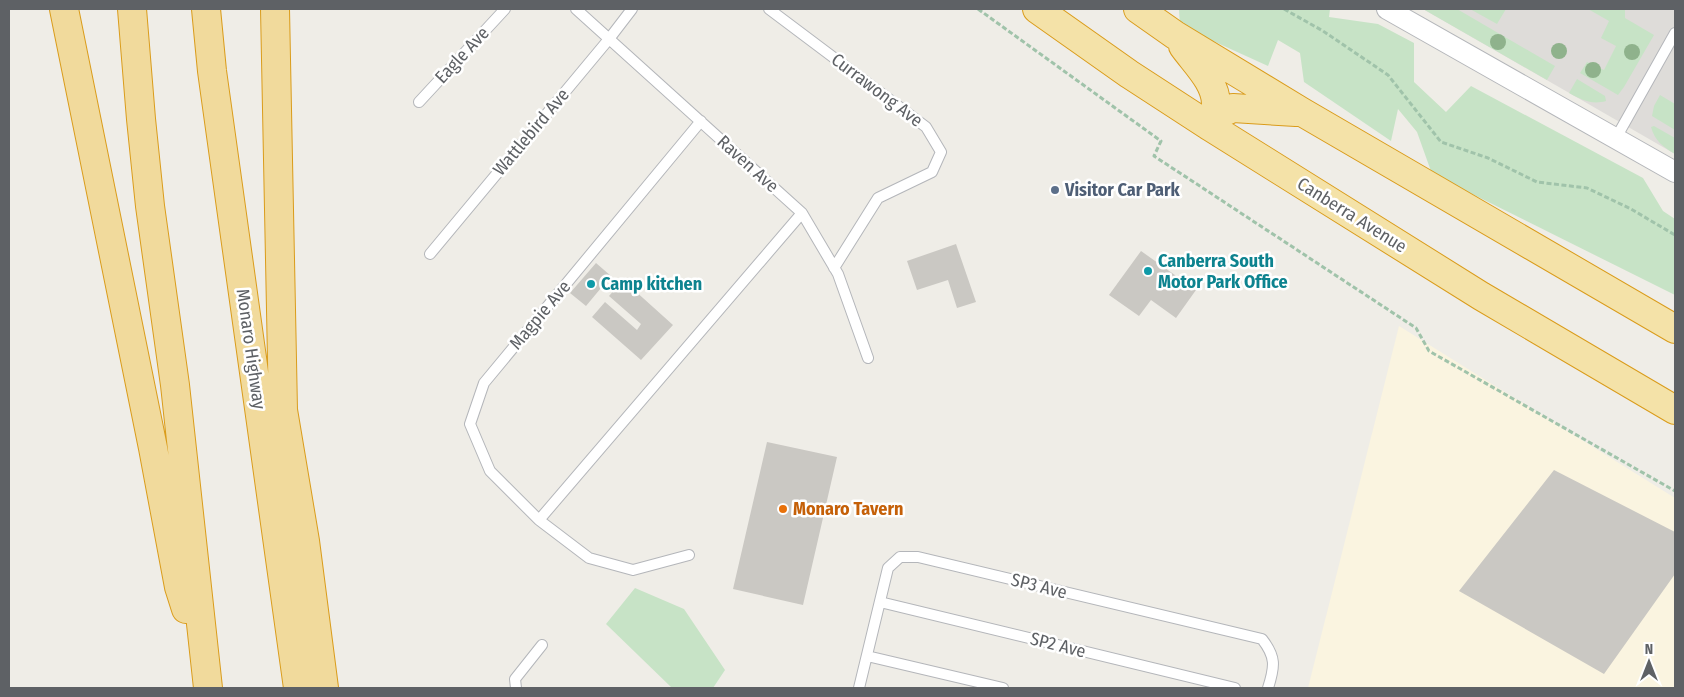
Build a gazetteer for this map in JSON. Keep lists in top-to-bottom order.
{
  "streets": {
    "highway": ["Canberra Avenue", "Monaro Highway"],
    "lane": [
      "Eagle Ave",
      "Currawong Ave",
      "Wattlebird Ave",
      "Raven Ave",
      "Magpie Ave",
      "SP3 Ave",
      "SP2 Ave"
    ]
  },
  "crossings": [
    ["Currawong Ave", "Raven Ave"],
    ["Wattlebird Ave", "Raven Ave"],
    ["Raven Ave", "Magpie Ave"],
    ["SP3 Ave", "SP2 Ave"]
  ],
  "places": [
    "Visitor Car Park",
    "Canberra South Motor Park Office",
    "Camp kitchen",
    "Monaro Tavern"
  ],
  "north": "top"
}
